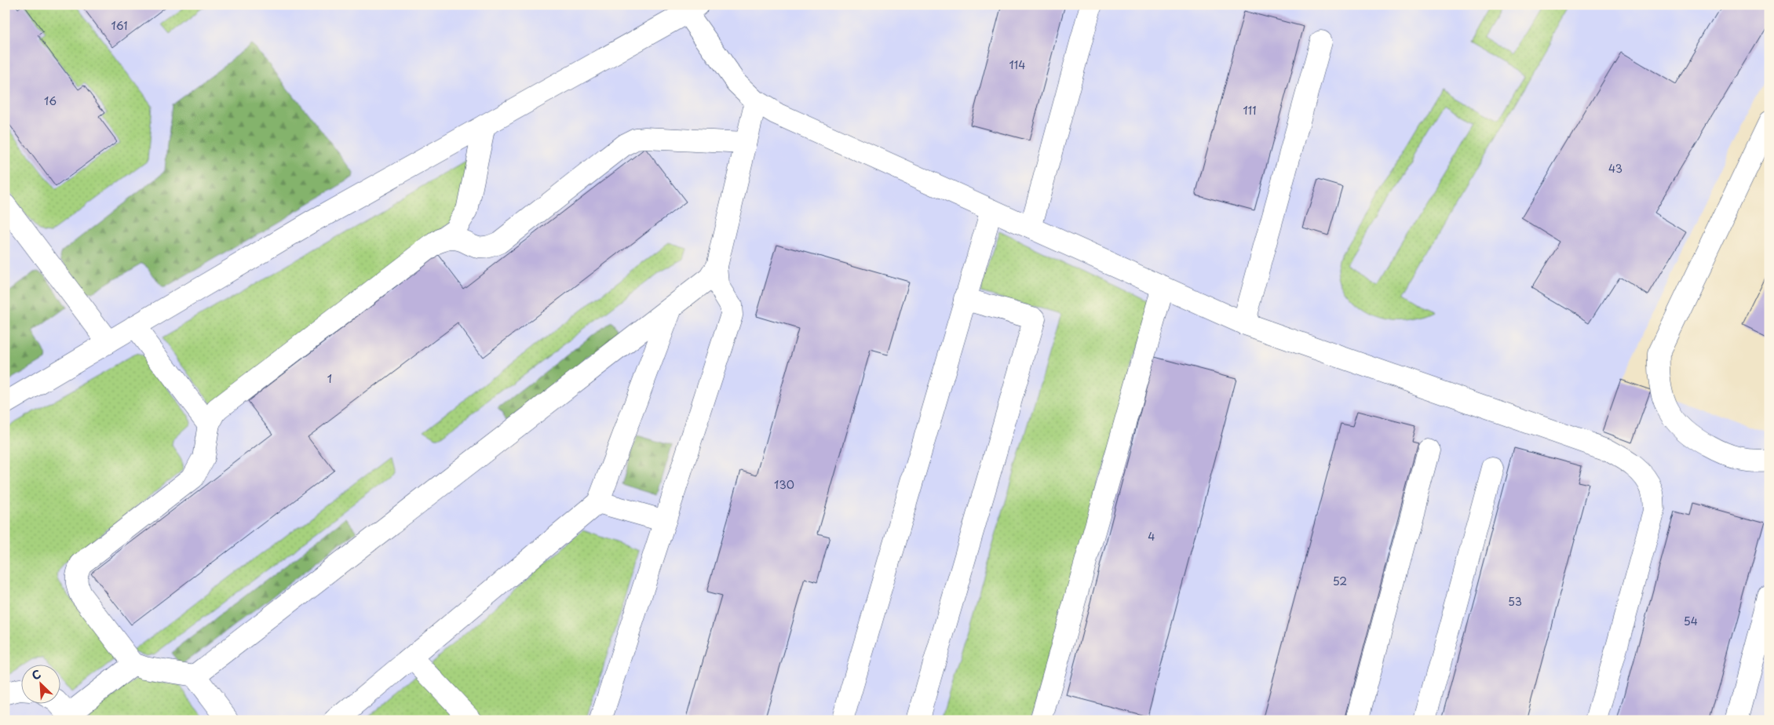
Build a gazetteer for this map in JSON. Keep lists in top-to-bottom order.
{
  "house_numbers": [
    "161",
    "114",
    "16",
    "111",
    "43",
    "1",
    "130",
    "4",
    "52",
    "53",
    "54"
  ],
  "north": "top left"
}
